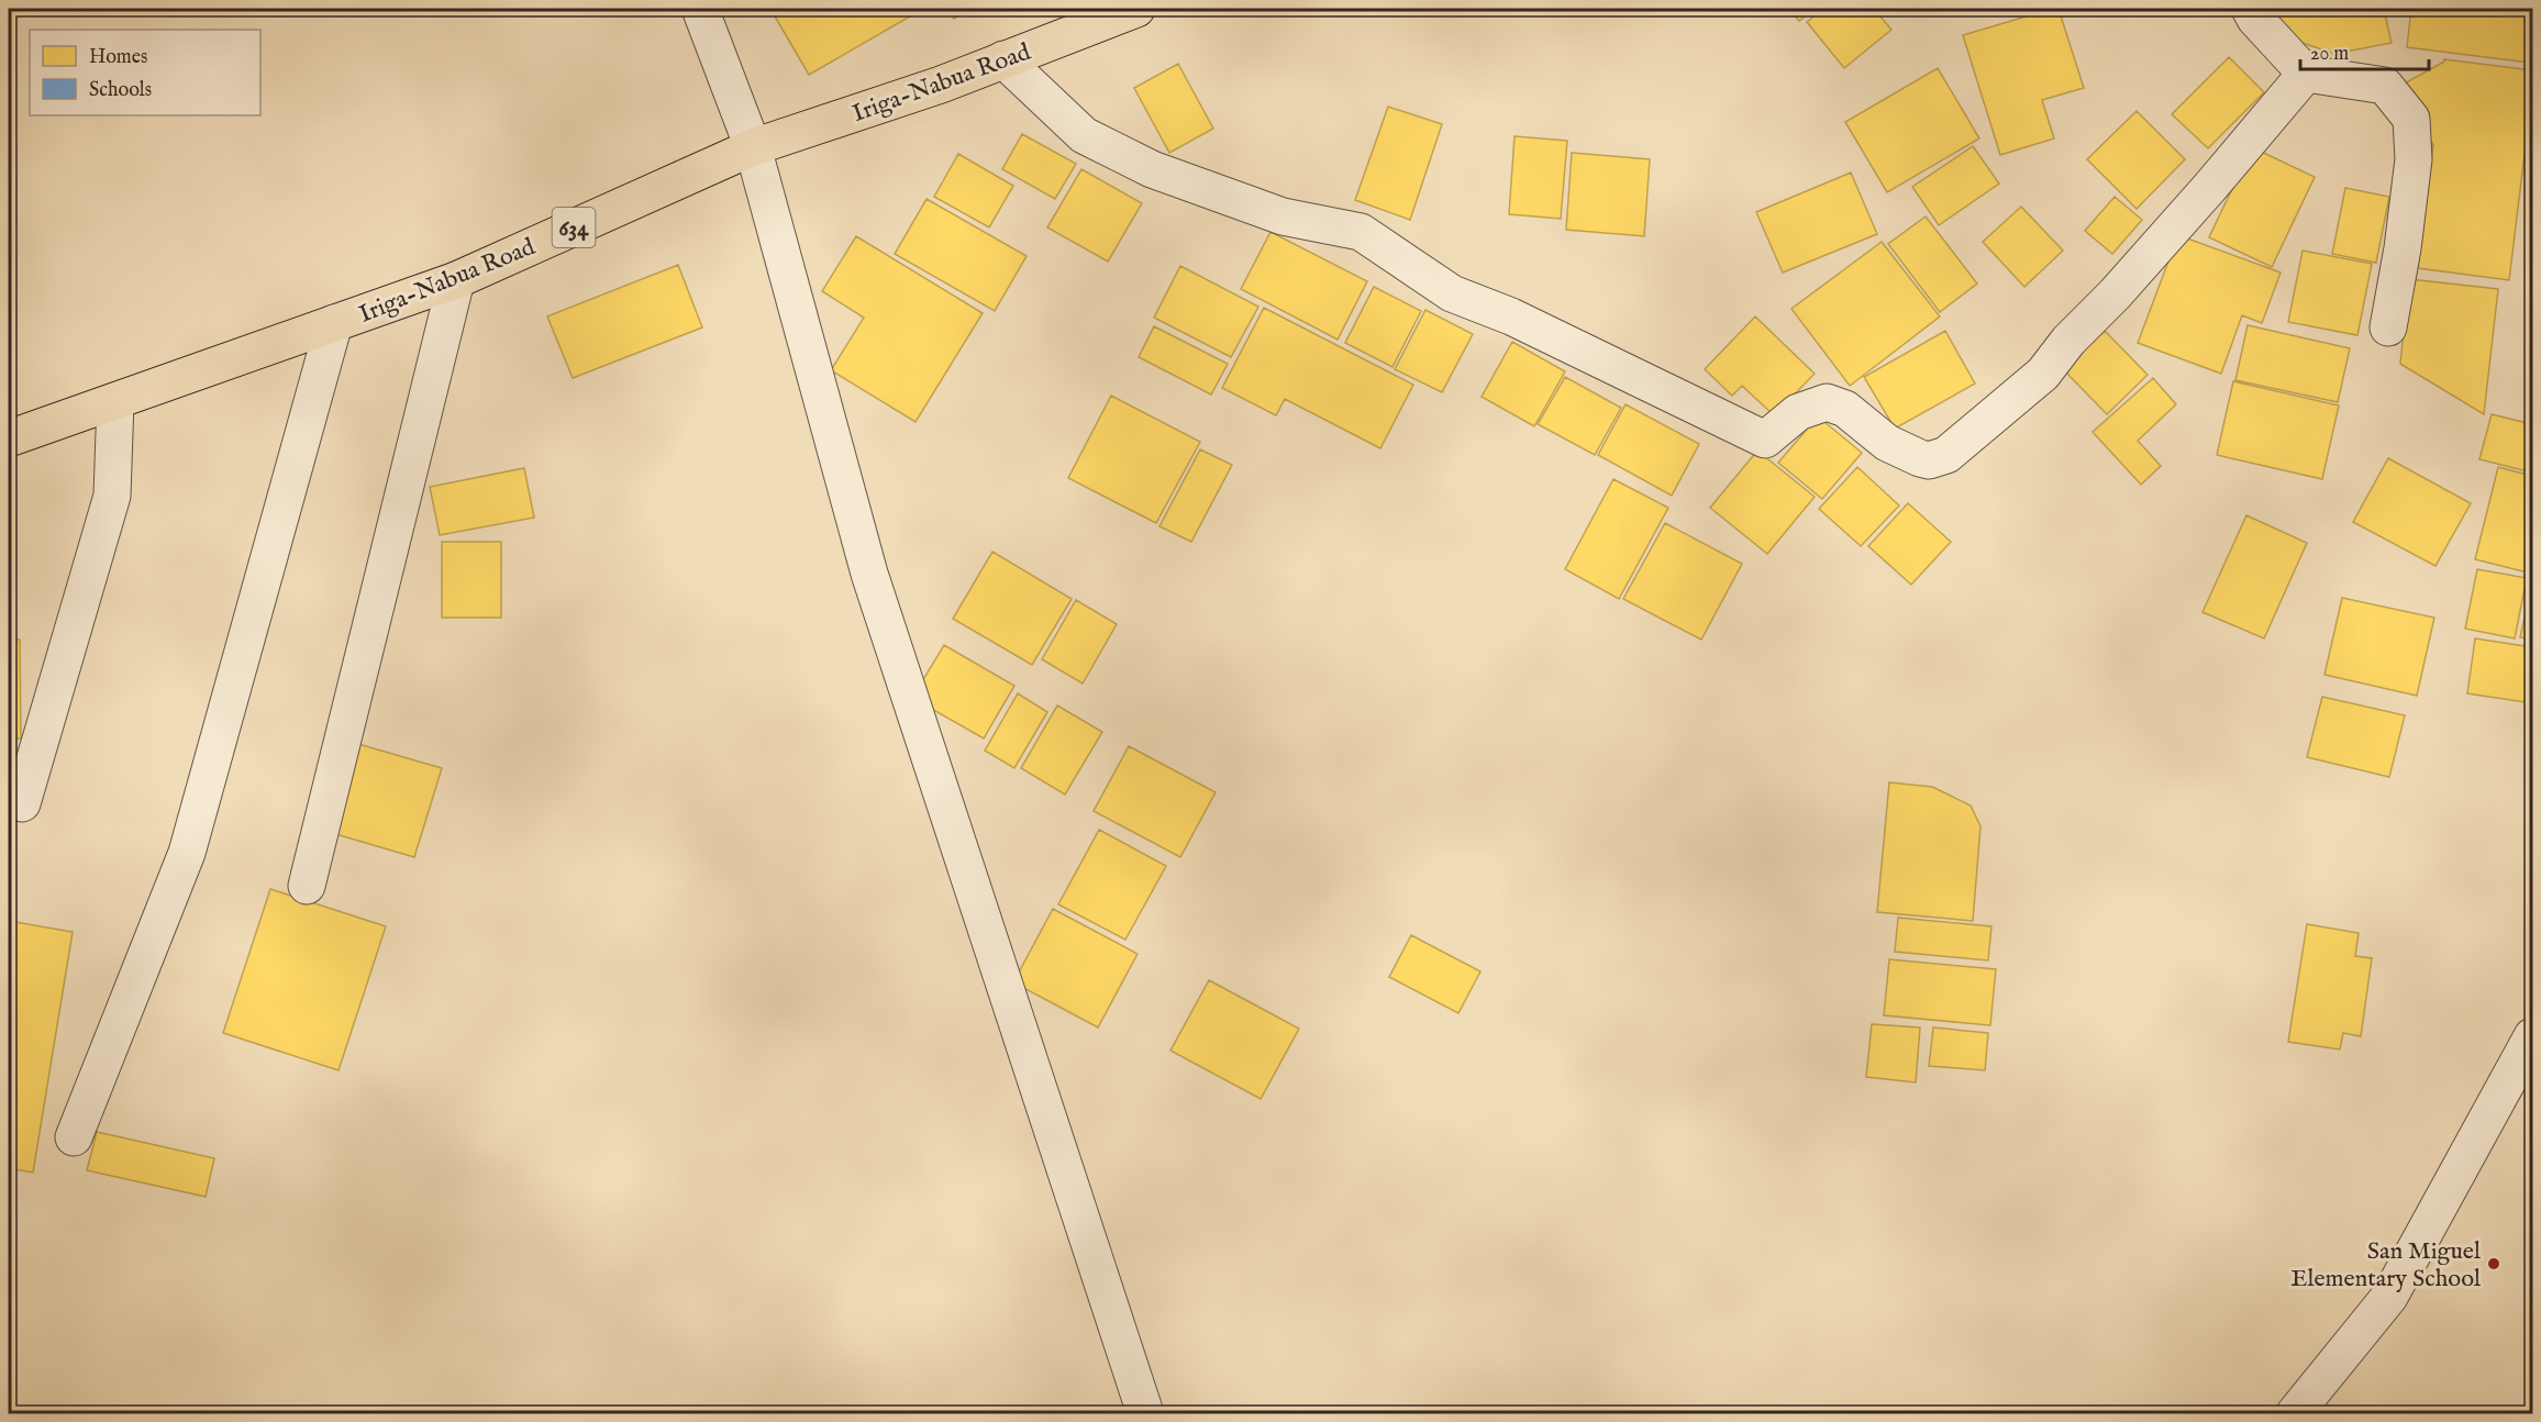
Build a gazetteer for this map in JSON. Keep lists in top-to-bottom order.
{
  "streets": {
    "main road": ["Iriga-Nabua Road", "634"]
  },
  "places": ["San Miguel Elementary School"],
  "legend": ["Homes", "Schools"],
  "scale_bar": "20 m"
}
